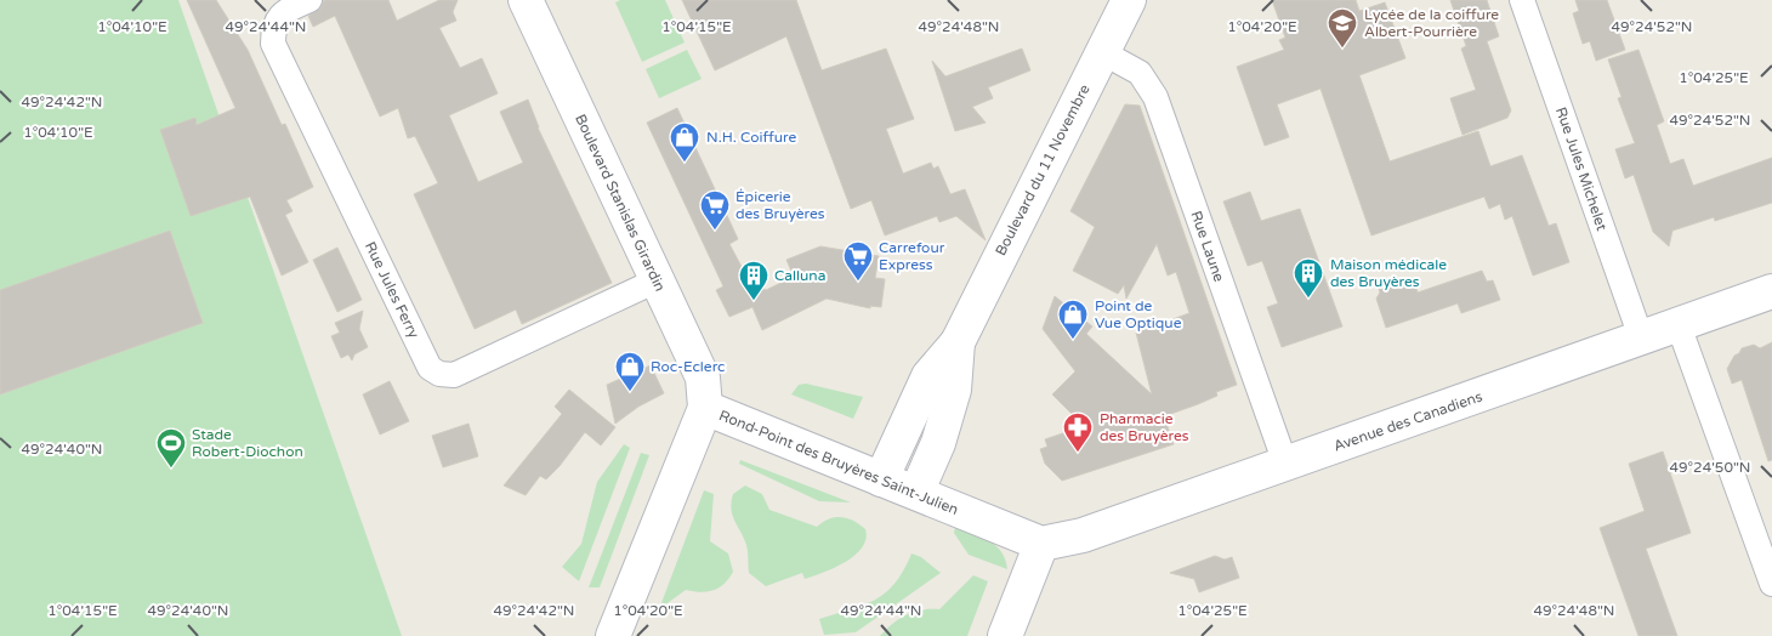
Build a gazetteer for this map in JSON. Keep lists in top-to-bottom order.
{
  "streets": {
    "main road": [
      "Boulevard du 11 Novembre",
      "Boulevard Stanislas Girardin",
      "Avenue des Canadiens",
      "Rond-Point des Bruyères Saint-Julien"
    ],
    "street": ["Rue Jules Michelet", "Rue Laune", "Rue Jules Ferry"]
  },
  "crossings": [
    ["Rue Jules Michelet", "Avenue des Canadiens"],
    ["Boulevard du 11 Novembre", "Rue Laune"],
    ["Boulevard du 11 Novembre", "Rond-Point des Bruyères Saint-Julien"],
    ["Boulevard Stanislas Girardin", "Rue Jules Ferry"],
    ["Boulevard Stanislas Girardin", "Rond-Point des Bruyères Saint-Julien"],
    ["Rue Laune", "Avenue des Canadiens"],
    ["Avenue des Canadiens", "Rond-Point des Bruyères Saint-Julien"]
  ],
  "places": {
    "school or university": ["Lycée de la coiffure Albert-Pourrière"],
    "shop": ["N.H. Coiffure", "Point de Vue Optique", "Roc-Eclerc"],
    "supermarket": ["Épicerie des Bruyères", "Carrefour Express"],
    "building": ["Maison médicale des Bruyères", "Calluna"],
    "pharmacy": ["Pharmacie des Bruyères"],
    "sports": ["Stade Robert-Diochon"]
  },
  "coordinates": [
    "1°04'10\"E",
    "49°24'44\"N",
    "1°04'15\"E",
    "49°24'48\"N",
    "1°04'20\"E",
    "49°24'52\"N",
    "1°04'25\"E",
    "49°24'42\"N",
    "49°24'40\"N",
    "49°24'50\"N"
  ]
}
